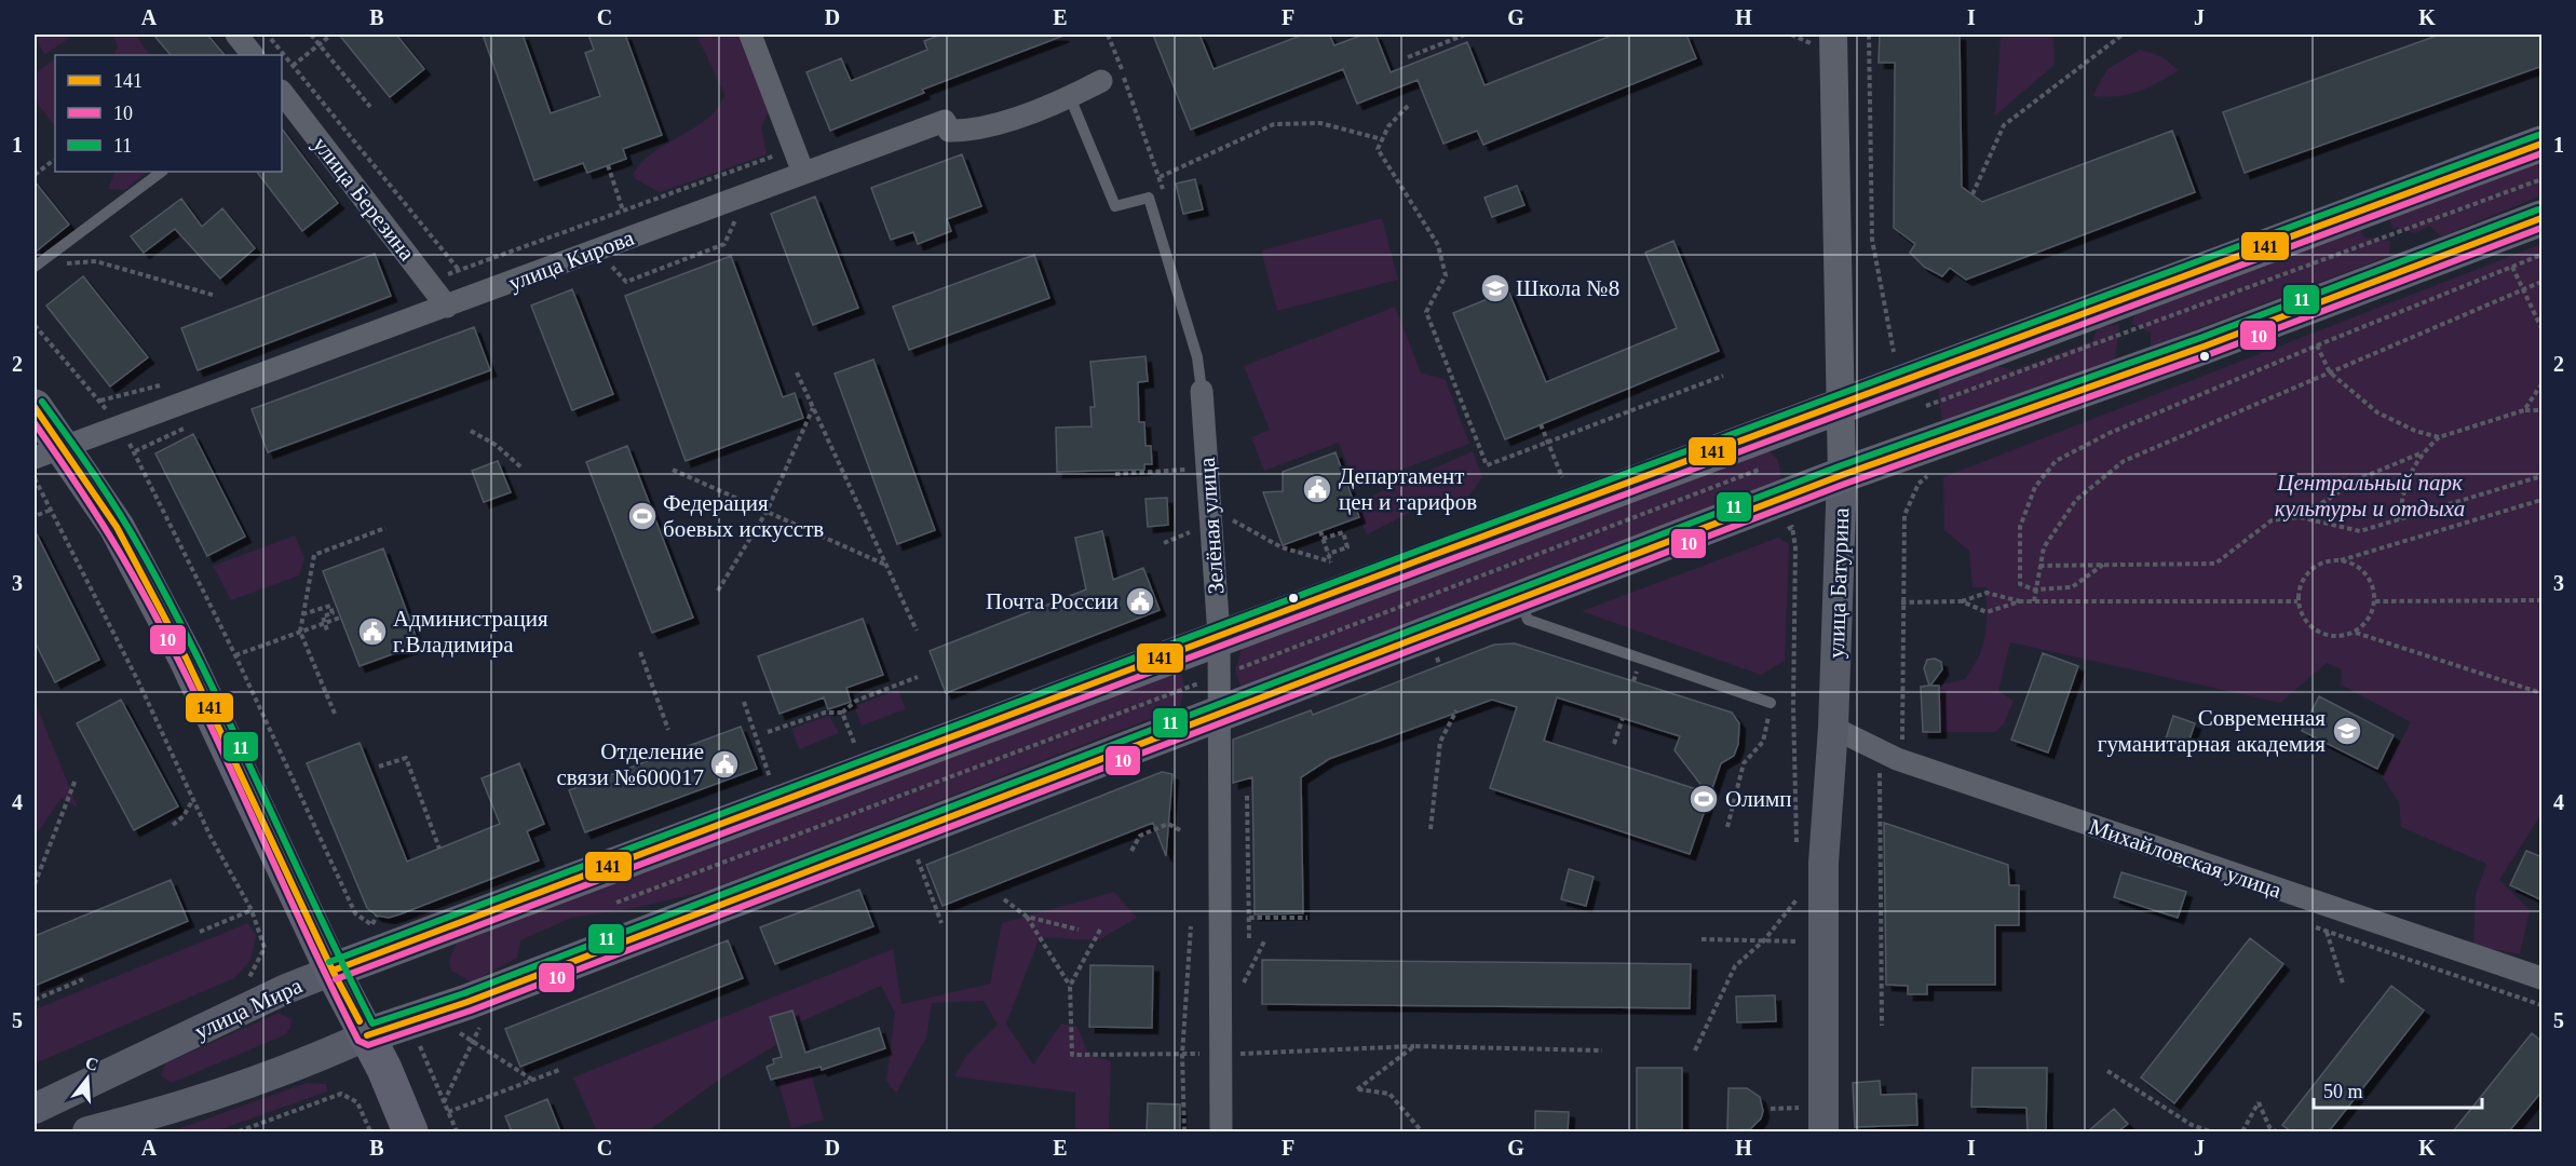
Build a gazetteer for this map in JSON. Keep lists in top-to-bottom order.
{
  "streets": {
    "main road": ["улица Батурина", "улица Мира"],
    "street": [
      "улица Березина",
      "улица Кирова",
      "Зелёная улица",
      "Михайловская улица"
    ]
  },
  "crossings": [
    ["улица Березина", "улица Кирова"],
    ["улица Кирова", "Зелёная улица"],
    ["Зелёная улица", "улица Мира"],
    ["улица Батурина", "Михайловская улица"],
    ["улица Батурина", "улица Мира"]
  ],
  "parks": ["Центральный парк культуры и отдыха"],
  "places": {
    "school or university": ["Школа №8", "Современная гуманитарная академия"],
    "public building": [
      "Департамент цен и тарифов",
      "Почта России",
      "Администрация г.Владимира",
      "Отделение связи №600017"
    ],
    "sports": ["Федерация боевых искусств", "Олимп"]
  },
  "lines": ["transit line 11", "transit line 141", "transit line 10"],
  "legend": ["141", "10", "11"],
  "scale_bar": "50 m",
  "north": "top",
  "grid": {
    "columns": [
      "A",
      "B",
      "C",
      "D",
      "E",
      "F",
      "G",
      "H",
      "I",
      "J",
      "K"
    ],
    "rows": [
      "1",
      "2",
      "3",
      "4",
      "5"
    ]
  }
}
